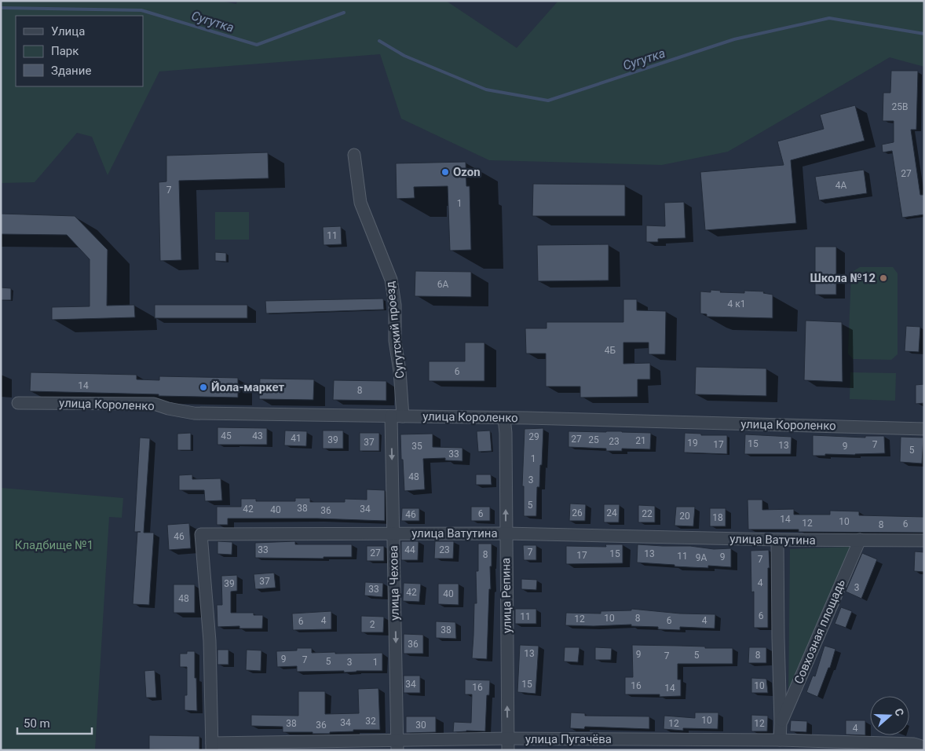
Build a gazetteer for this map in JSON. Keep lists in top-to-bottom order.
{
  "streets": {
    "street": [
      "Сугутский проезд",
      "улица Короленко",
      "улица Ватутина",
      "улица Чехова",
      "улица Репина",
      "Совхозная площадь",
      "улица Пугачёва"
    ]
  },
  "crossings": [
    ["Сугутский проезд", "улица Короленко"],
    ["Сугутский проезд", "улица Чехова"],
    ["улица Короленко", "улица Чехова"],
    ["улица Короленко", "улица Репина"],
    ["улица Ватутина", "улица Чехова"],
    ["улица Ватутина", "улица Репина"],
    ["улица Ватутина", "Совхозная площадь"],
    ["улица Ватутина", "улица Пугачёва"],
    ["улица Чехова", "улица Пугачёва"],
    ["улица Репина", "улица Пугачёва"],
    ["Совхозная площадь", "улица Пугачёва"]
  ],
  "one_way": ["улица Чехова", "улица Репина"],
  "water": ["Сугутка"],
  "parks": ["Кладбище №1"],
  "places": ["Ozon", "Школа №12", "Йола-маркет"],
  "house_numbers": [
    "25В",
    "27",
    "4А",
    "7",
    "1",
    "11",
    "6А",
    "4 к1",
    "4Б",
    "6",
    "14",
    "8",
    "45",
    "43",
    "29",
    "41",
    "27",
    "39",
    "25",
    "21",
    "23",
    "37",
    "19",
    "15",
    "17",
    "7",
    "13",
    "35",
    "9",
    "5",
    "33",
    "1",
    "48",
    "3",
    "5",
    "38",
    "42",
    "34",
    "40",
    "36",
    "26",
    "24",
    "6",
    "22",
    "46",
    "20",
    "18",
    "14",
    "10",
    "12",
    "6",
    "8",
    "46",
    "33",
    "44",
    "23",
    "7",
    "27",
    "15",
    "13",
    "8",
    "17",
    "11",
    "9",
    "9А",
    "7",
    "37",
    "4",
    "39",
    "3",
    "33",
    "42",
    "40",
    "48",
    "6",
    "11",
    "10",
    "8",
    "12",
    "4",
    "6",
    "4",
    "6",
    "2",
    "38",
    "36",
    "13",
    "9",
    "5",
    "8",
    "7",
    "9",
    "7",
    "5",
    "3",
    "1",
    "34",
    "15",
    "16",
    "10",
    "16",
    "14",
    "10",
    "32",
    "34",
    "38",
    "12",
    "12",
    "36",
    "30",
    "4"
  ],
  "legend": ["Улица", "Парк", "Здание"],
  "scale_bar": "50 m",
  "north": "right"
}
